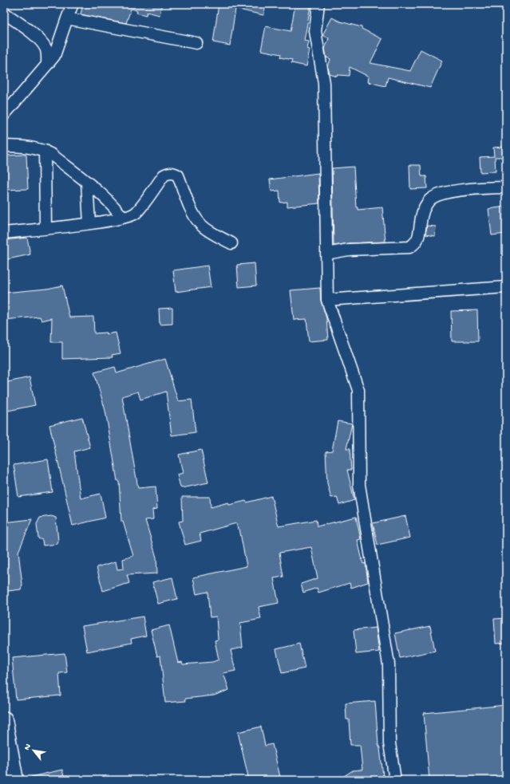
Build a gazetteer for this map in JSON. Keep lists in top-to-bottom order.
{
  "north": "top left"
}
